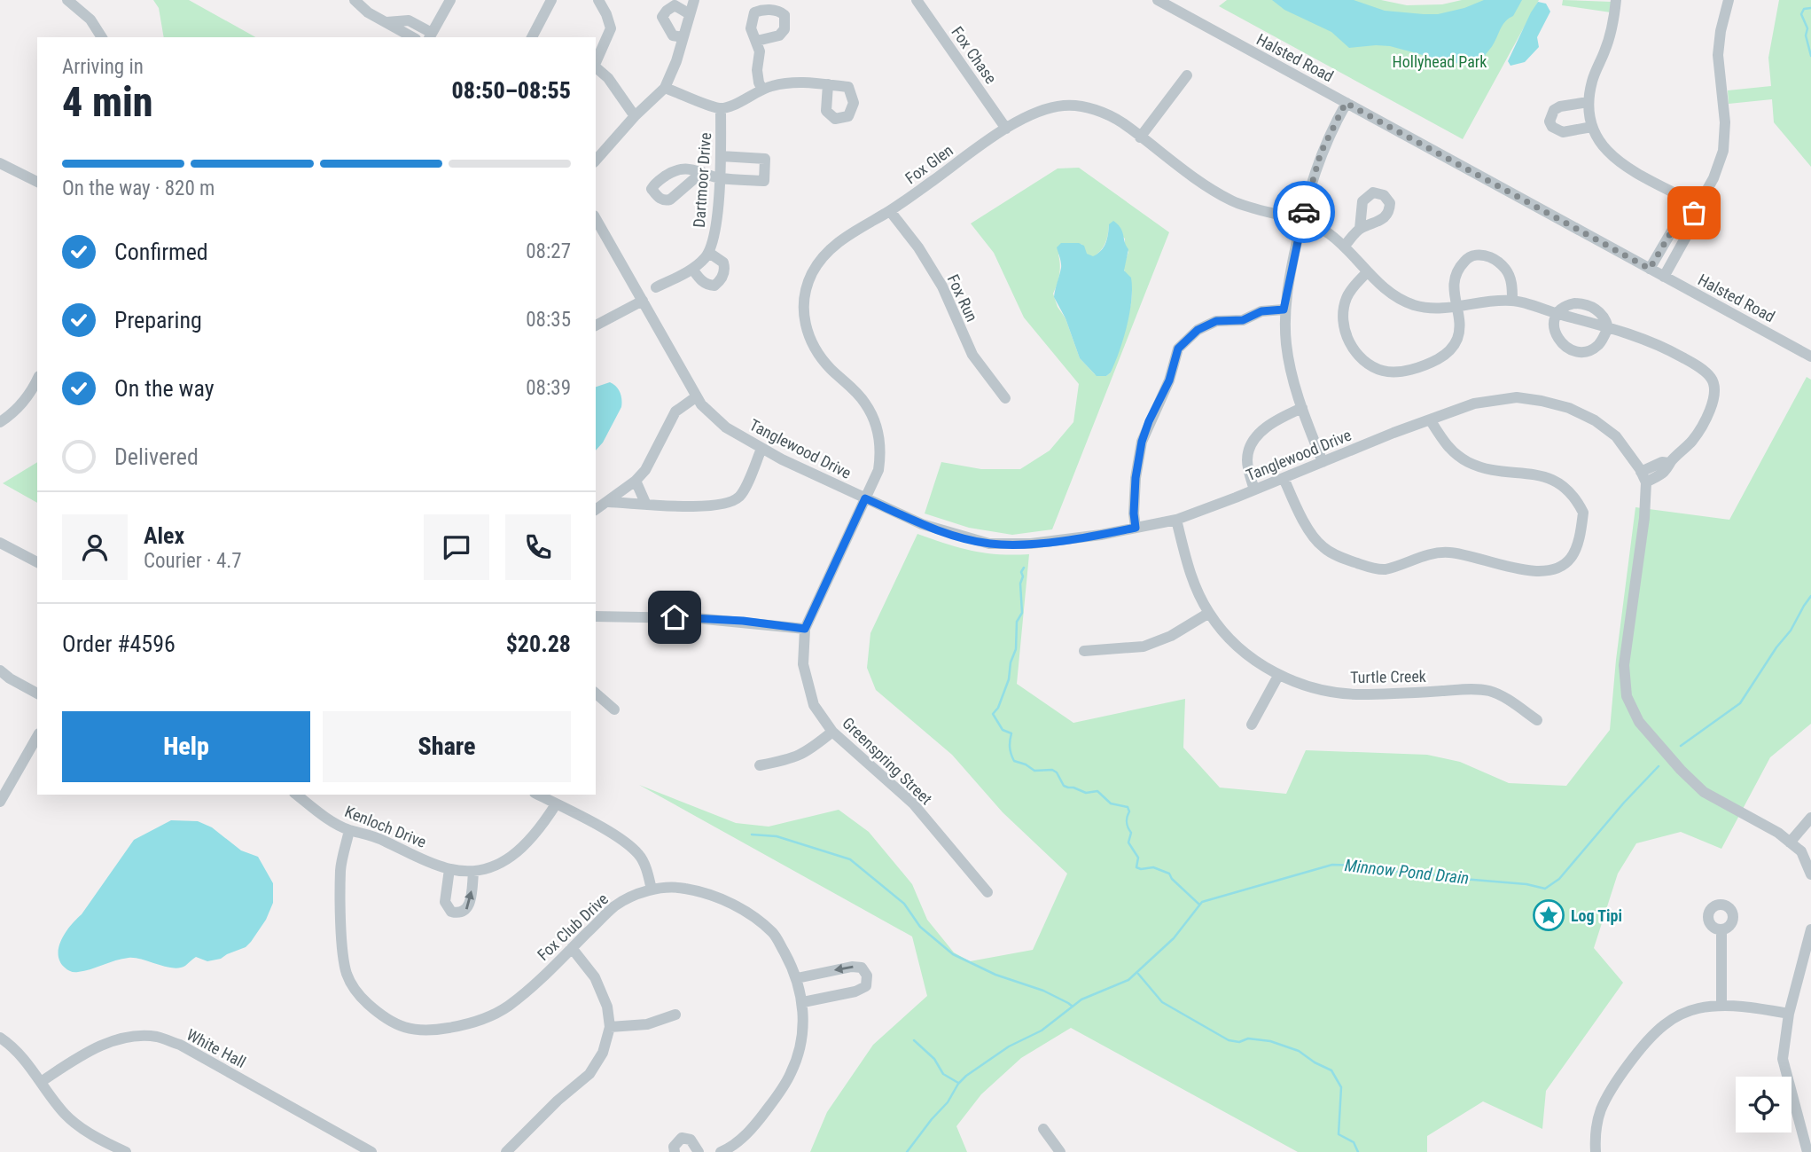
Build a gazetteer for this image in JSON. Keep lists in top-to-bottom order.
{
  "streets": {
    "street": [
      "Fox Chase",
      "Halsted Road",
      "Fox Glen",
      "Dartmoor Drive",
      "Fox Run",
      "Tanglewood Drive",
      "Turtle Creek",
      "Greenspring Street",
      "Kenloch Drive",
      "Fox Club Drive",
      "White Hall"
    ]
  },
  "crossings": [
    ["Fox Chase", "Fox Glen"],
    ["Fox Glen", "Fox Run"],
    ["Fox Glen", "Tanglewood Drive"],
    ["Fox Glen", "Greenspring Street"],
    ["Tanglewood Drive", "Turtle Creek"],
    ["Tanglewood Drive", "Greenspring Street"],
    ["Kenloch Drive", "Fox Club Drive"]
  ],
  "water": ["Minnow Pond Drain"],
  "parks": ["Hollyhead Park"],
  "places": {
    "place": ["Log Tipi"]
  },
  "page": {
    "heading": ["4 min", "Arriving in", "08:50–08:55"],
    "panel": [
      "Alex",
      "Courier · 4.7",
      "Order #4596",
      "$20.28"
    ],
    "bar": "On the way · 820 m",
    "list": [
      ["Confirmed", "08:27"],
      ["Preparing", "08:35"],
      ["On the way", "08:39"],
      "Delivered"
    ],
    "buttons": ["Help", "Share"]
  }
}
